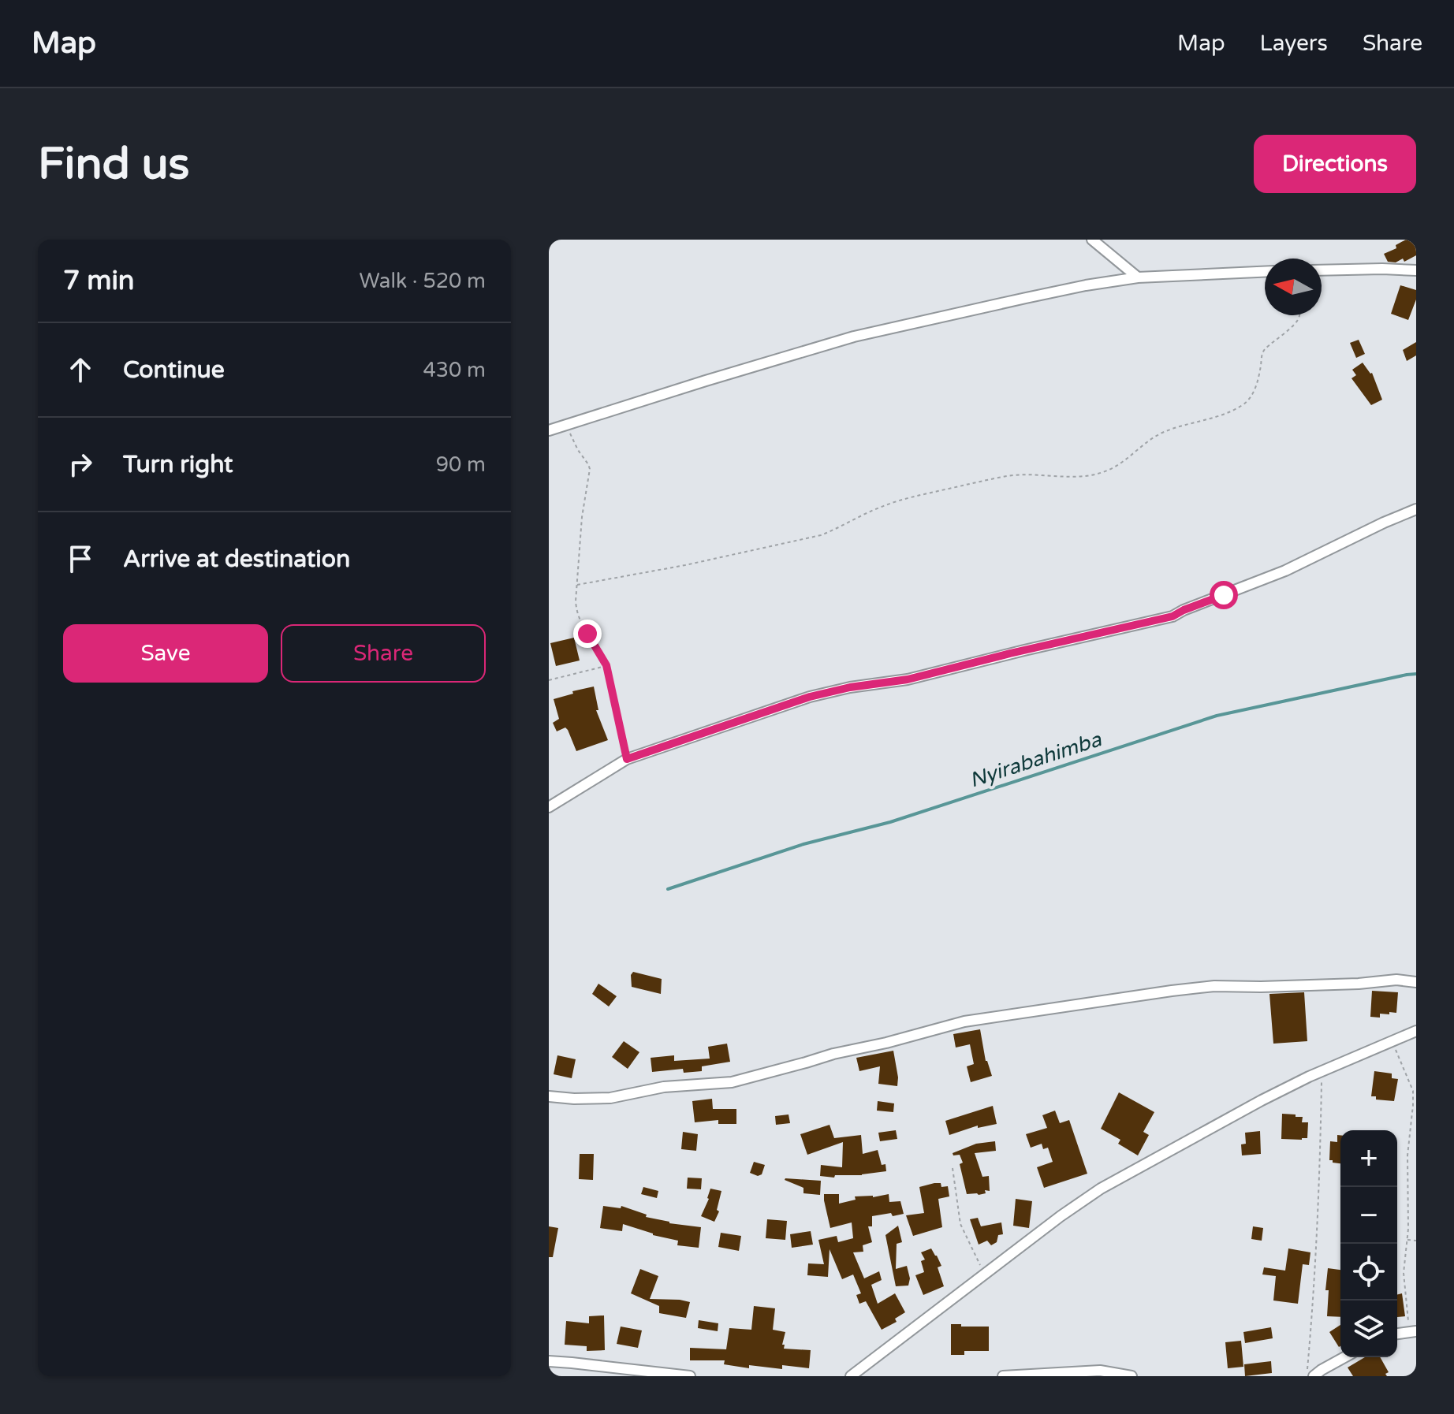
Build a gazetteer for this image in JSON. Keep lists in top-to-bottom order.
{
  "water": ["Nyirabahimba"],
  "north": "left",
  "page": {
    "header": "Map",
    "nav": ["Map", "Layers", "Share"],
    "buttons": [
      "Directions",
      ["Save", "Share"]
    ],
    "title": "Find us",
    "heading": ["7 min", "Walk · 520 m"],
    "list": [
      ["Continue", "430 m"],
      ["Turn right", "90 m"],
      "Arrive at destination"
    ],
    "map_buttons": ["+", "−"]
  }
}
